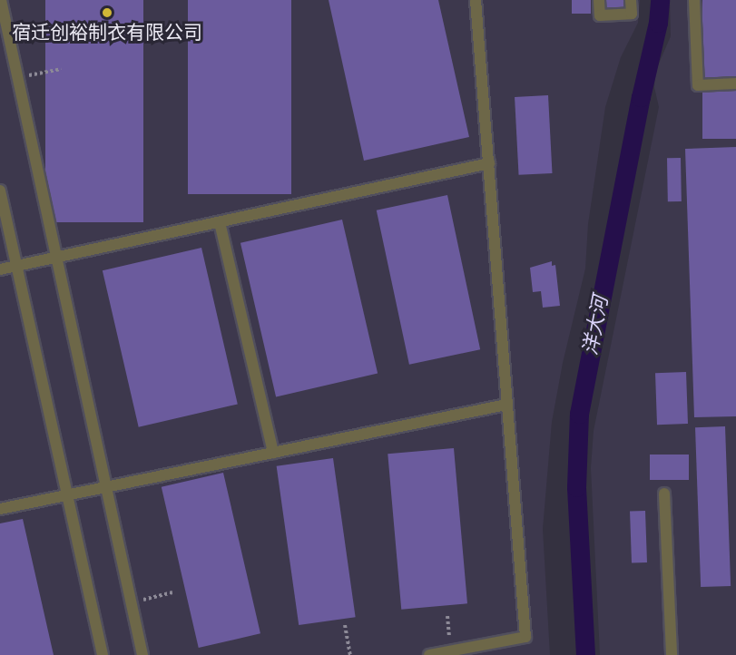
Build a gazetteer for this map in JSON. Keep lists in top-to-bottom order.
{
  "water": ["洋大河"],
  "places": ["宿迁创裕制衣有限公司"]
}
